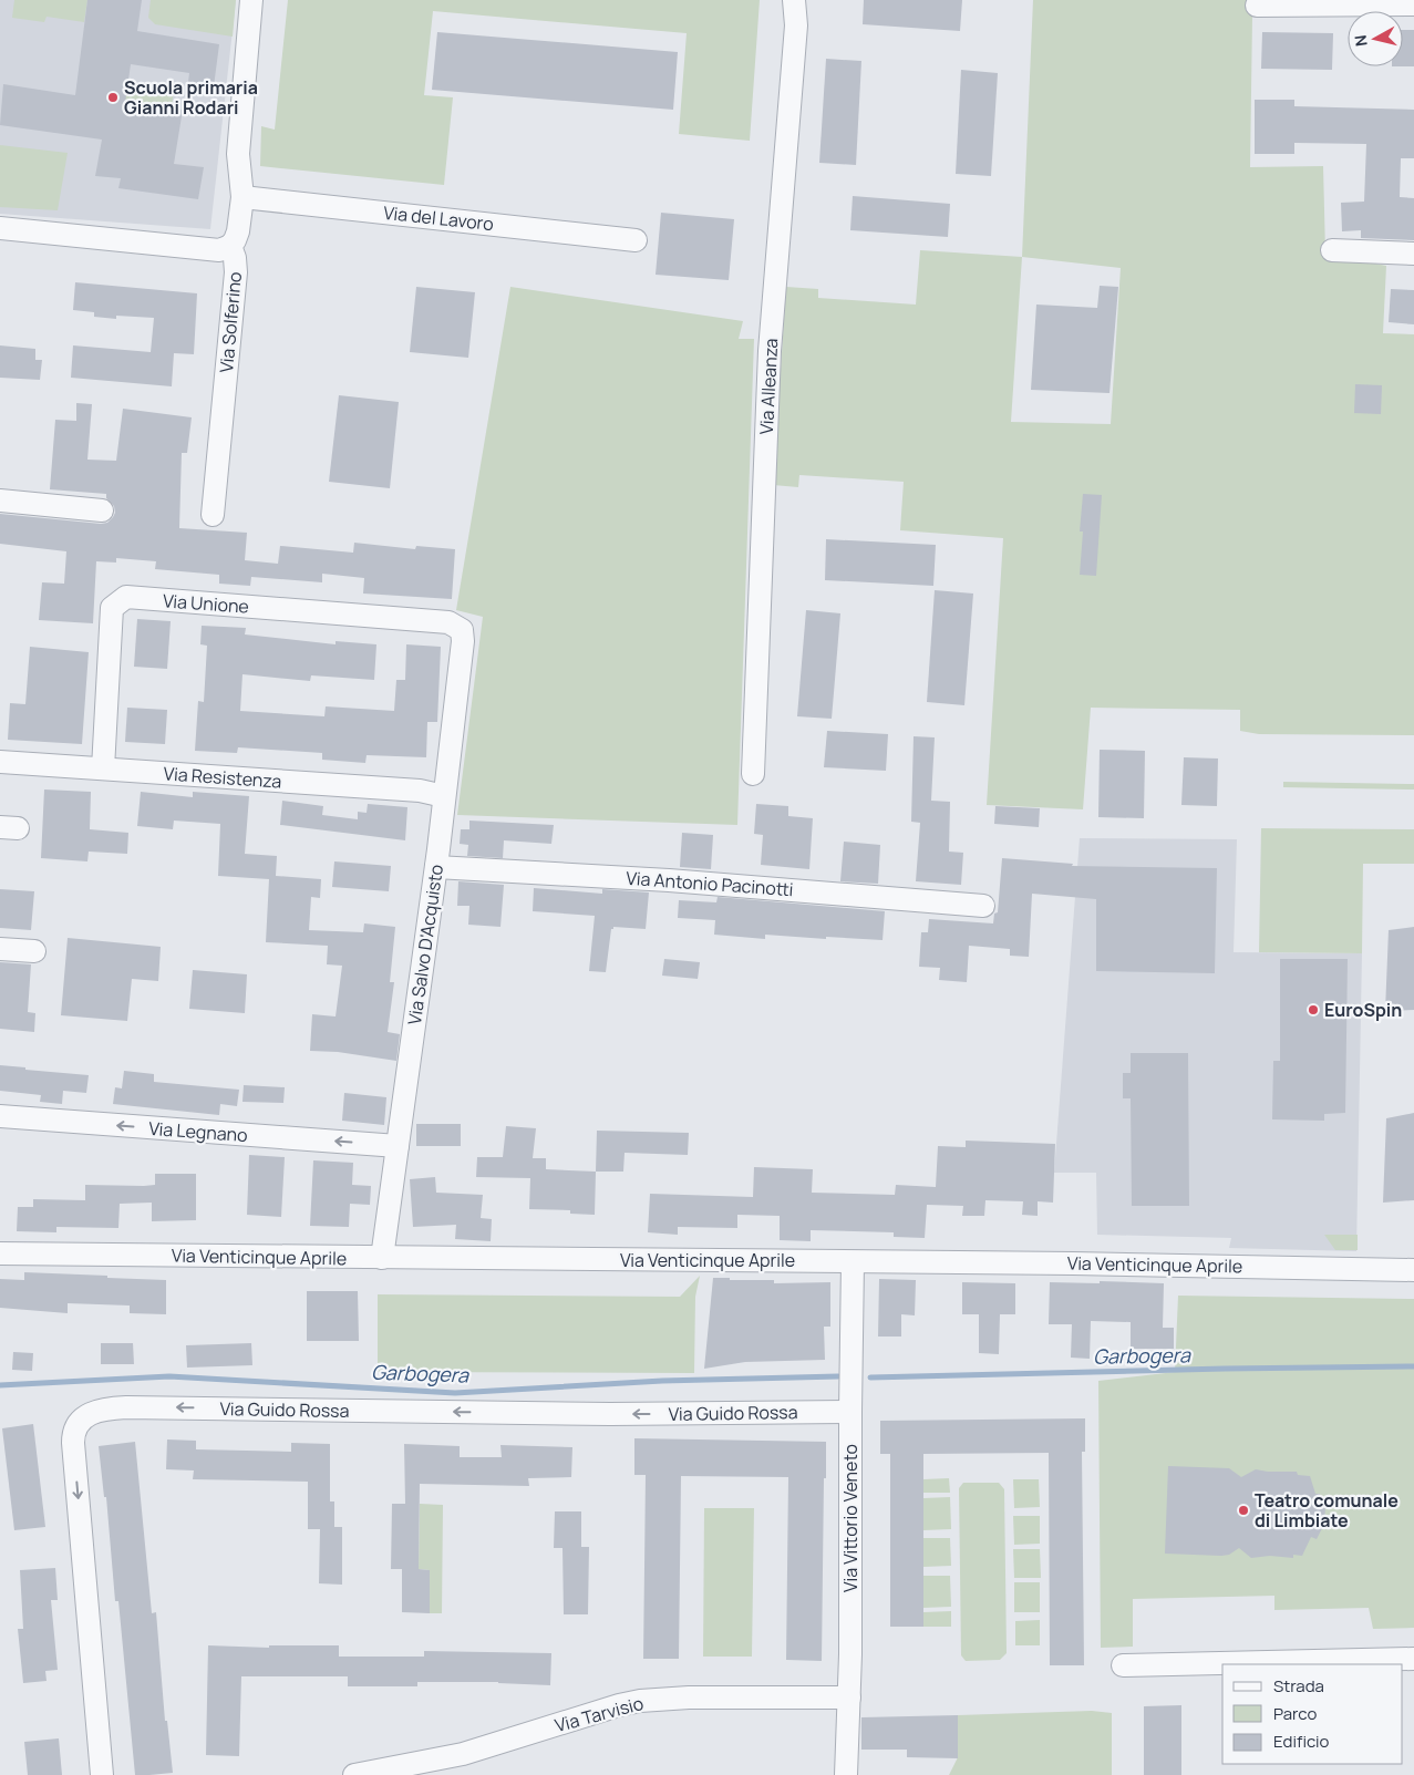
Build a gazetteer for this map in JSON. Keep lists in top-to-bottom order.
{
  "streets": {
    "street": [
      "Via del Lavoro",
      "Via Solferino",
      "Via Alleanza",
      "Via Unione",
      "Via Resistenza",
      "Via Antonio Pacinotti",
      "Via Salvo D'Acquisto",
      "Via Legnano",
      "Via Venticinque Aprile",
      "Via Guido Rossa",
      "Via Vittorio Veneto",
      "Via Tarvisio"
    ]
  },
  "crossings": [
    ["Via del Lavoro", "Via Solferino"],
    ["Via Unione", "Via Resistenza"],
    ["Via Unione", "Via Salvo D'Acquisto"],
    ["Via Resistenza", "Via Salvo D'Acquisto"],
    ["Via Antonio Pacinotti", "Via Salvo D'Acquisto"],
    ["Via Salvo D'Acquisto", "Via Legnano"],
    ["Via Salvo D'Acquisto", "Via Venticinque Aprile"],
    ["Via Venticinque Aprile", "Via Vittorio Veneto"],
    ["Via Guido Rossa", "Via Vittorio Veneto"],
    ["Via Vittorio Veneto", "Via Tarvisio"]
  ],
  "one_way": ["Via Legnano"],
  "water": ["Garbogera"],
  "places": ["Scuola primaria Gianni Rodari", "EuroSpin", "Teatro comunale di Limbiate"],
  "legend": ["Strada", "Parco", "Edificio"],
  "north": "left"
}
